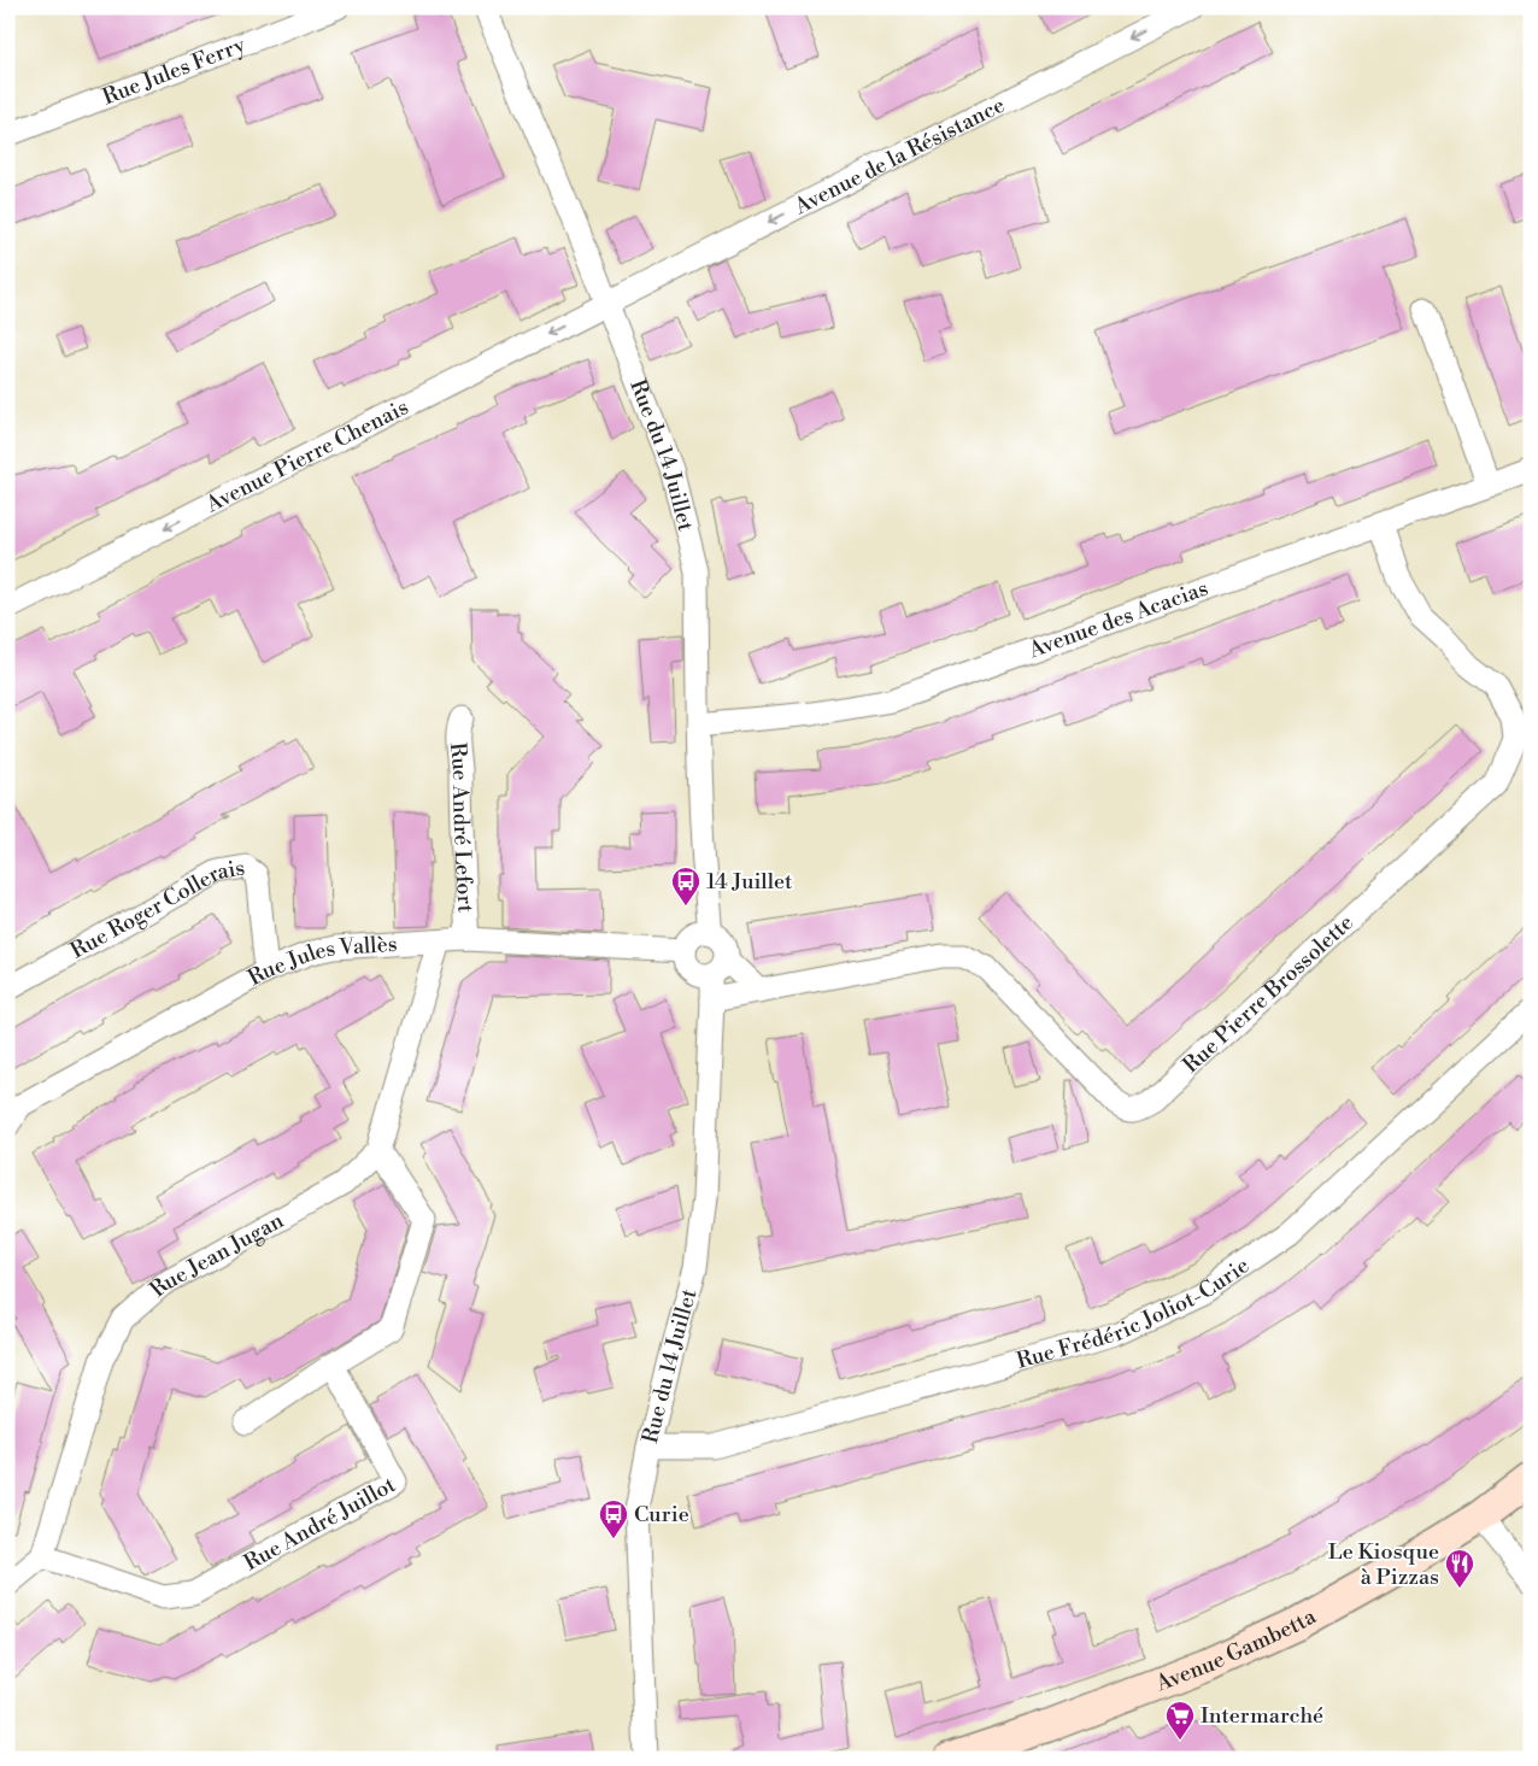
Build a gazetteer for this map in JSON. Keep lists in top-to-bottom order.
{
  "streets": {
    "main road": ["Avenue Gambetta"],
    "street": [
      "Rue Jules Ferry",
      "Avenue de la Résistance",
      "Rue du 14 Juillet",
      "Avenue Pierre Chenais",
      "Avenue des Acacias",
      "Rue André Lefort",
      "Rue Roger Collerais",
      "Rue Jules Vallès",
      "Rue Pierre Brossolette",
      "Rue Jean Jugan",
      "Rue Frédéric Joliot-Curie",
      "Rue André Juillot"
    ]
  },
  "crossings": [
    ["Avenue de la Résistance", "Rue du 14 Juillet"],
    ["Avenue de la Résistance", "Avenue Pierre Chenais"],
    ["Rue du 14 Juillet", "Avenue Pierre Chenais"],
    ["Rue du 14 Juillet", "Avenue des Acacias"],
    ["Rue du 14 Juillet", "Rue Jules Vallès"],
    ["Rue du 14 Juillet", "Rue Pierre Brossolette"],
    ["Rue du 14 Juillet", "Rue Frédéric Joliot-Curie"],
    ["Avenue des Acacias", "Rue Pierre Brossolette"],
    ["Rue André Lefort", "Rue Jules Vallès"],
    ["Rue Roger Collerais", "Rue Jules Vallès"],
    ["Rue Jules Vallès", "Rue Jean Jugan"],
    ["Rue Jean Jugan", "Rue André Juillot"]
  ],
  "one_way": ["Avenue de la Résistance", "Avenue Pierre Chenais"],
  "places": {
    "bus stop": ["14 Juillet", "Curie"],
    "restaurant": ["Le Kiosque à Pizzas"],
    "supermarket": ["Intermarché"]
  }
}
